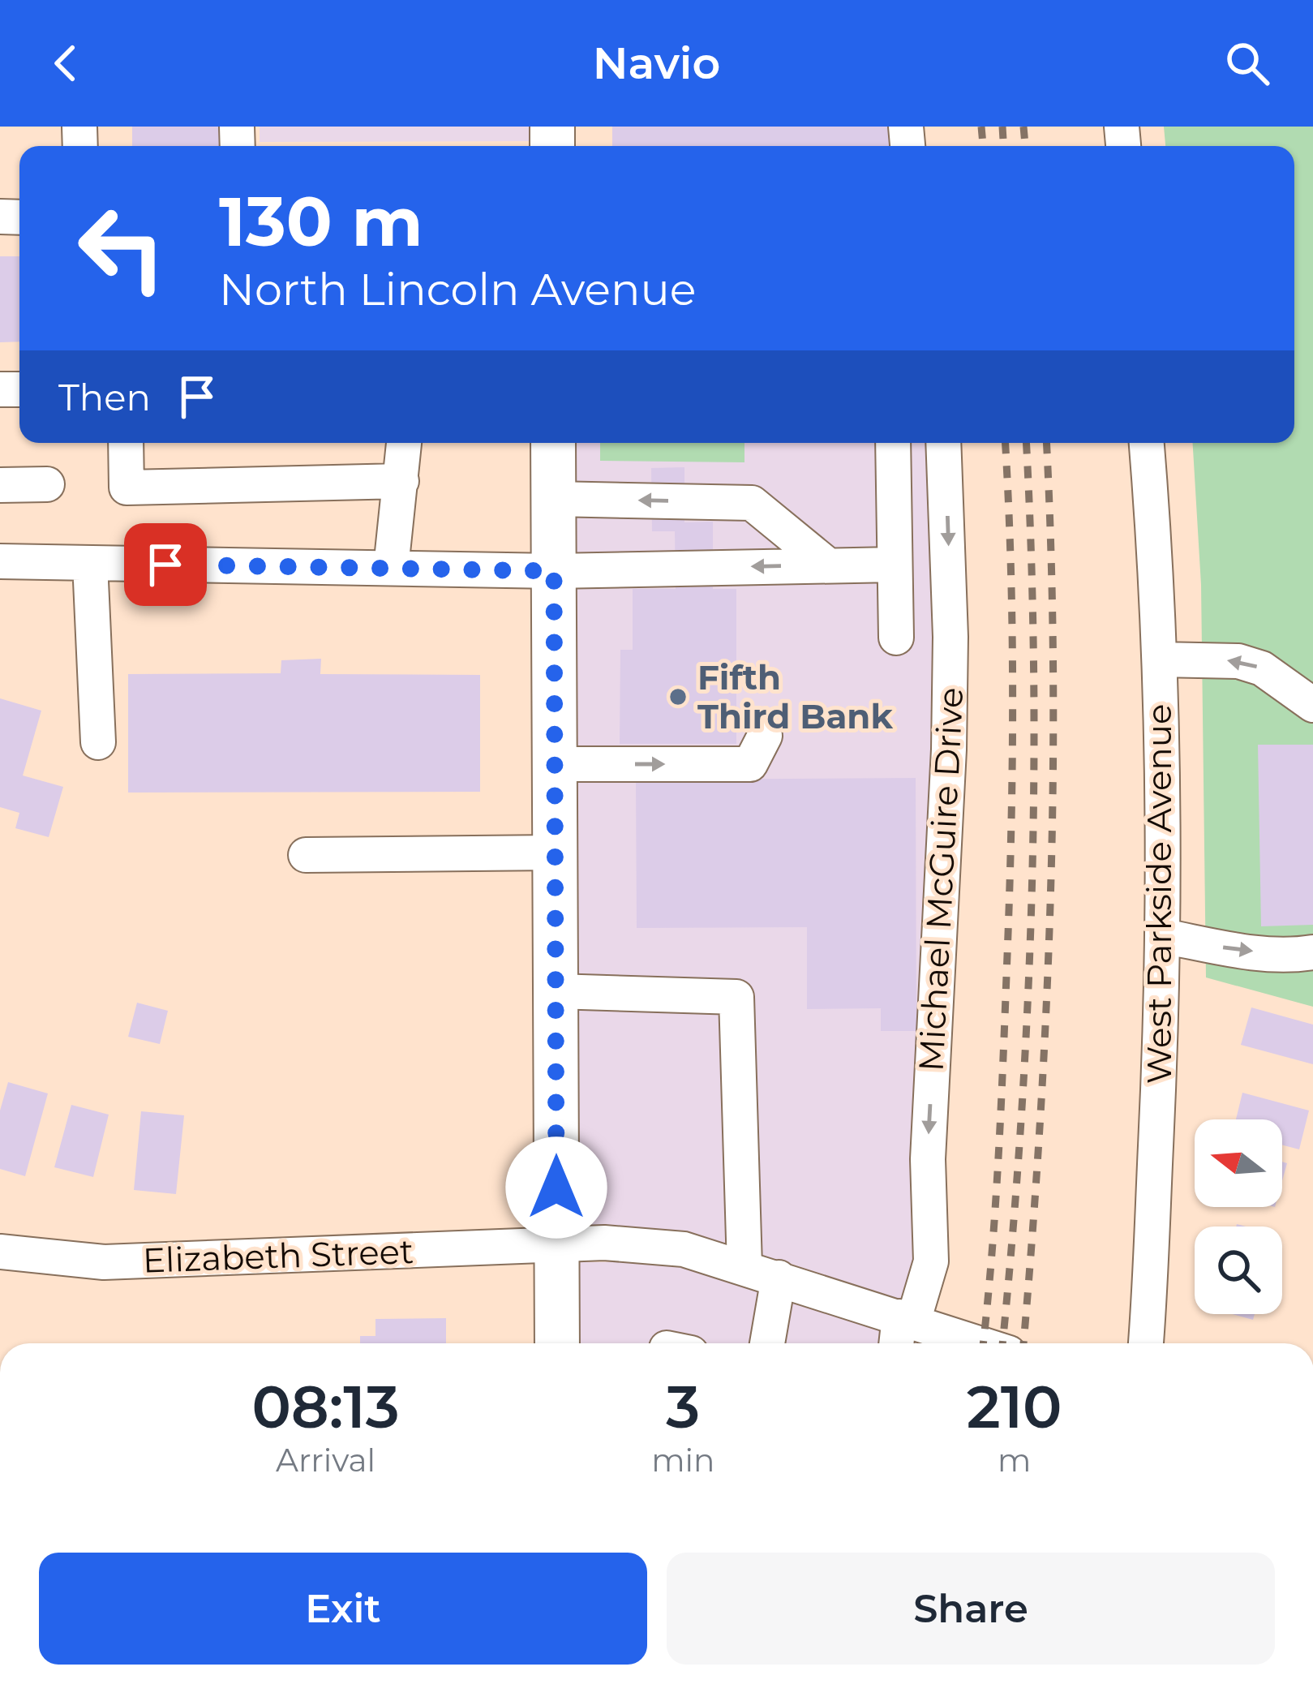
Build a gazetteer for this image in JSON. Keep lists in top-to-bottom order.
{
  "streets": {
    "street": ["Michael McGuire Drive", "West Parkside Avenue", "Elizabeth Street"]
  },
  "crossings": [
    ["Michael McGuire Drive", "Elizabeth Street"]
  ],
  "one_way": ["Michael McGuire Drive"],
  "places": ["Fifth Third Bank"],
  "north": "left",
  "page": {
    "header": "Navio",
    "turn": ["130 m", "North Lincoln Avenue"],
    "then": "Then",
    "eta": [
      "08:13",
      "Arrival",
      "3",
      "min",
      "210",
      "m"
    ],
    "buttons": ["Exit", "Share"]
  }
}
